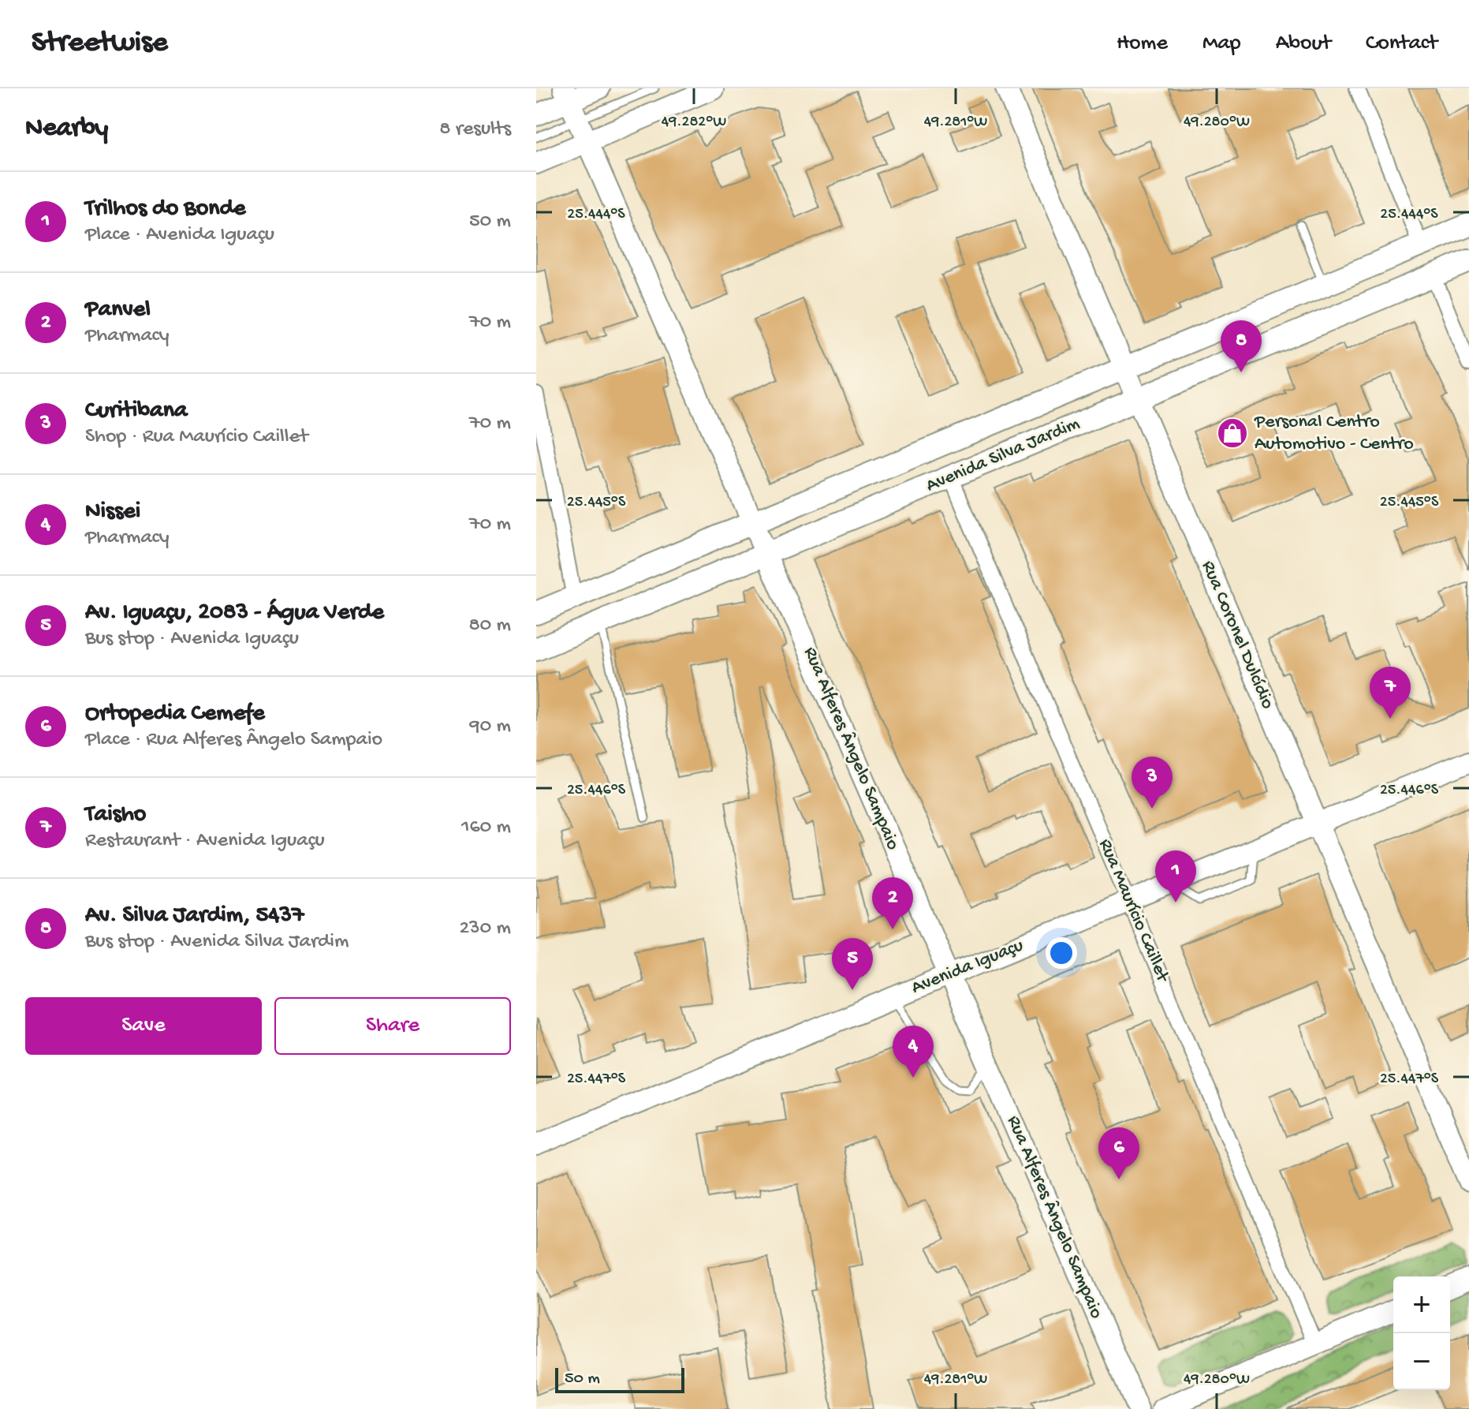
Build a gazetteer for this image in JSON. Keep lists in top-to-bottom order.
{
  "streets": {
    "main road": [
      "Avenida Silva Jardim",
      "Rua Coronel Dulcídio",
      "Rua Alferes Ângelo Sampaio",
      "Avenida Iguaçu"
    ],
    "street": ["Rua Maurício Caillet"]
  },
  "crossings": [
    ["Avenida Silva Jardim", "Rua Coronel Dulcídio"],
    ["Avenida Silva Jardim", "Rua Alferes Ângelo Sampaio"],
    ["Avenida Silva Jardim", "Rua Maurício Caillet"],
    ["Rua Coronel Dulcídio", "Avenida Iguaçu"],
    ["Rua Alferes Ângelo Sampaio", "Avenida Iguaçu"],
    ["Rua Maurício Caillet", "Avenida Iguaçu"]
  ],
  "places": {
    "shop": ["Personal Centro Automotivo - Centro"]
  },
  "scale_bar": "50 m",
  "page": {
    "header": "Streetwise",
    "nav": [
      "Home",
      "Map",
      "About",
      "Contact"
    ],
    "heading": ["Nearby", "8 results"],
    "list": [
      {
        "mark": "1",
        "name": "Trilhos do Bonde",
        "note": "Place · Avenida Iguaçu",
        "value": "50 m"
      },
      {
        "mark": "2",
        "name": "Panvel",
        "note": "Pharmacy",
        "value": "70 m"
      },
      {
        "mark": "3",
        "name": "Curitibana",
        "note": "Shop · Rua Maurício Caillet",
        "value": "70 m"
      },
      {
        "mark": "4",
        "name": "Nissei",
        "note": "Pharmacy",
        "value": "70 m"
      },
      {
        "mark": "5",
        "name": "Av. Iguaçu, 2083 - Água Verde",
        "note": "Bus stop · Avenida Iguaçu",
        "value": "80 m"
      },
      {
        "mark": "6",
        "name": "Ortopedia Cemefe",
        "note": "Place · Rua Alferes Ângelo Sampaio",
        "value": "90 m"
      },
      {
        "mark": "7",
        "name": "Taisho",
        "note": "Restaurant · Avenida Iguaçu",
        "value": "160 m"
      },
      {
        "mark": "8",
        "name": "Av. Silva Jardim, 5437",
        "note": "Bus stop · Avenida Silva Jardim",
        "value": "230 m"
      }
    ],
    "pins": [
      "8",
      "7",
      "3",
      "1",
      "2",
      "5",
      "4",
      "6"
    ],
    "buttons": ["Save", "Share"],
    "map_buttons": ["+", "−"],
    "scale": "50 m"
  },
  "coordinates": [
    "49.282°W",
    "49.281°W",
    "49.280°W",
    "25.444°S",
    "25.445°S",
    "25.446°S",
    "25.447°S"
  ]
}
